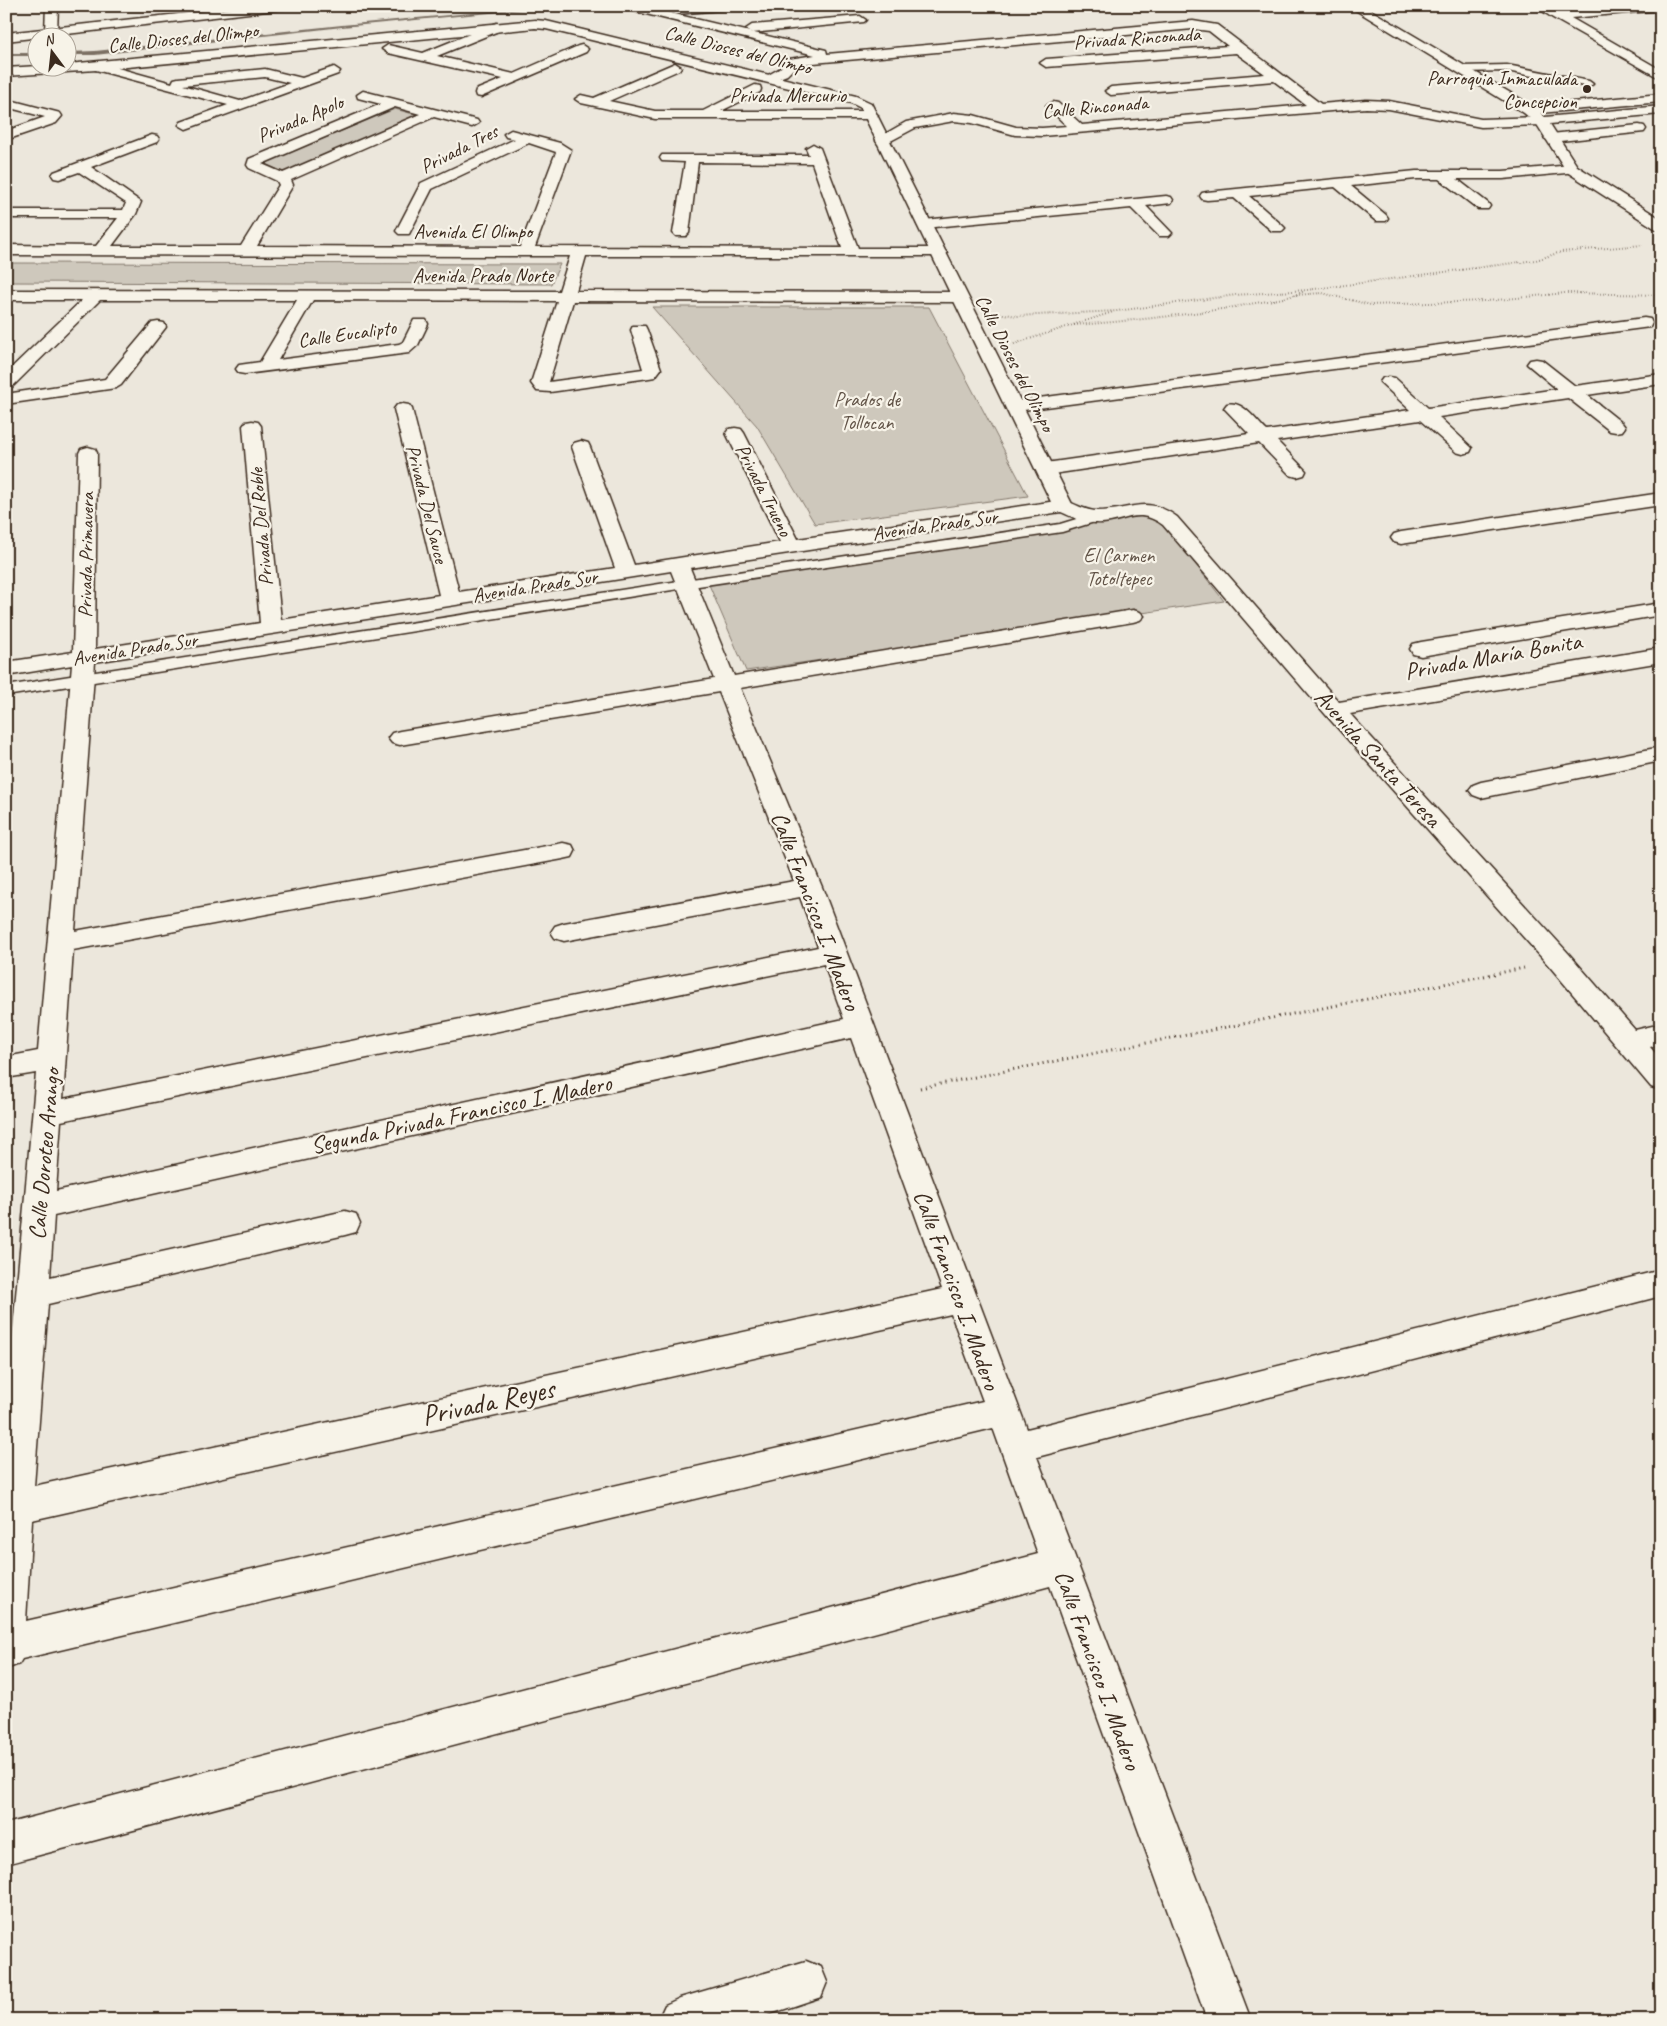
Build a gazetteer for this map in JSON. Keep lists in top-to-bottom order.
{
  "streets": {
    "street": [
      "Calle Dioses del Olimpo",
      "Privada Rinconada",
      "Privada Mercurio",
      "Calle Rinconada",
      "Privada Apolo",
      "Privada Tres",
      "Avenida El Olimpo",
      "Avenida Prado Norte",
      "Calle Eucalipto",
      "Privada Trueno",
      "Privada Del Sauce",
      "Avenida Prado Sur",
      "Privada Del Roble",
      "Privada Primavera",
      "Privada María Bonita",
      "Avenida Santa Teresa",
      "Calle Francisco I. Madero",
      "Segunda Privada Francisco I. Madero",
      "Calle Doroteo Arango",
      "Privada Reyes"
    ]
  },
  "crossings": [
    ["Calle Dioses del Olimpo", "Privada Mercurio"],
    ["Calle Dioses del Olimpo", "Calle Rinconada"],
    ["Calle Dioses del Olimpo", "Avenida El Olimpo"],
    ["Calle Dioses del Olimpo", "Avenida Prado Norte"],
    ["Calle Dioses del Olimpo", "Avenida Prado Sur"],
    ["Privada Tres", "Avenida El Olimpo"],
    ["Avenida Prado Norte", "Calle Eucalipto"],
    ["Privada Trueno", "Avenida Prado Sur"],
    ["Privada Del Sauce", "Avenida Prado Sur"],
    ["Avenida Prado Sur", "Privada Del Roble"],
    ["Avenida Prado Sur", "Privada Primavera"],
    ["Avenida Prado Sur", "Calle Francisco I. Madero"],
    ["Avenida Prado Sur", "Calle Doroteo Arango"],
    ["Privada Primavera", "Calle Doroteo Arango"],
    ["Privada María Bonita", "Avenida Santa Teresa"],
    ["Calle Francisco I. Madero", "Segunda Privada Francisco I. Madero"],
    ["Calle Francisco I. Madero", "Privada Reyes"],
    ["Segunda Privada Francisco I. Madero", "Calle Doroteo Arango"],
    ["Calle Doroteo Arango", "Privada Reyes"]
  ],
  "parks": ["Prados de Tollocan", "El Carmen Totoltepec"],
  "places": ["Parroquia Inmaculada Concepcion"],
  "north": "top"
}
